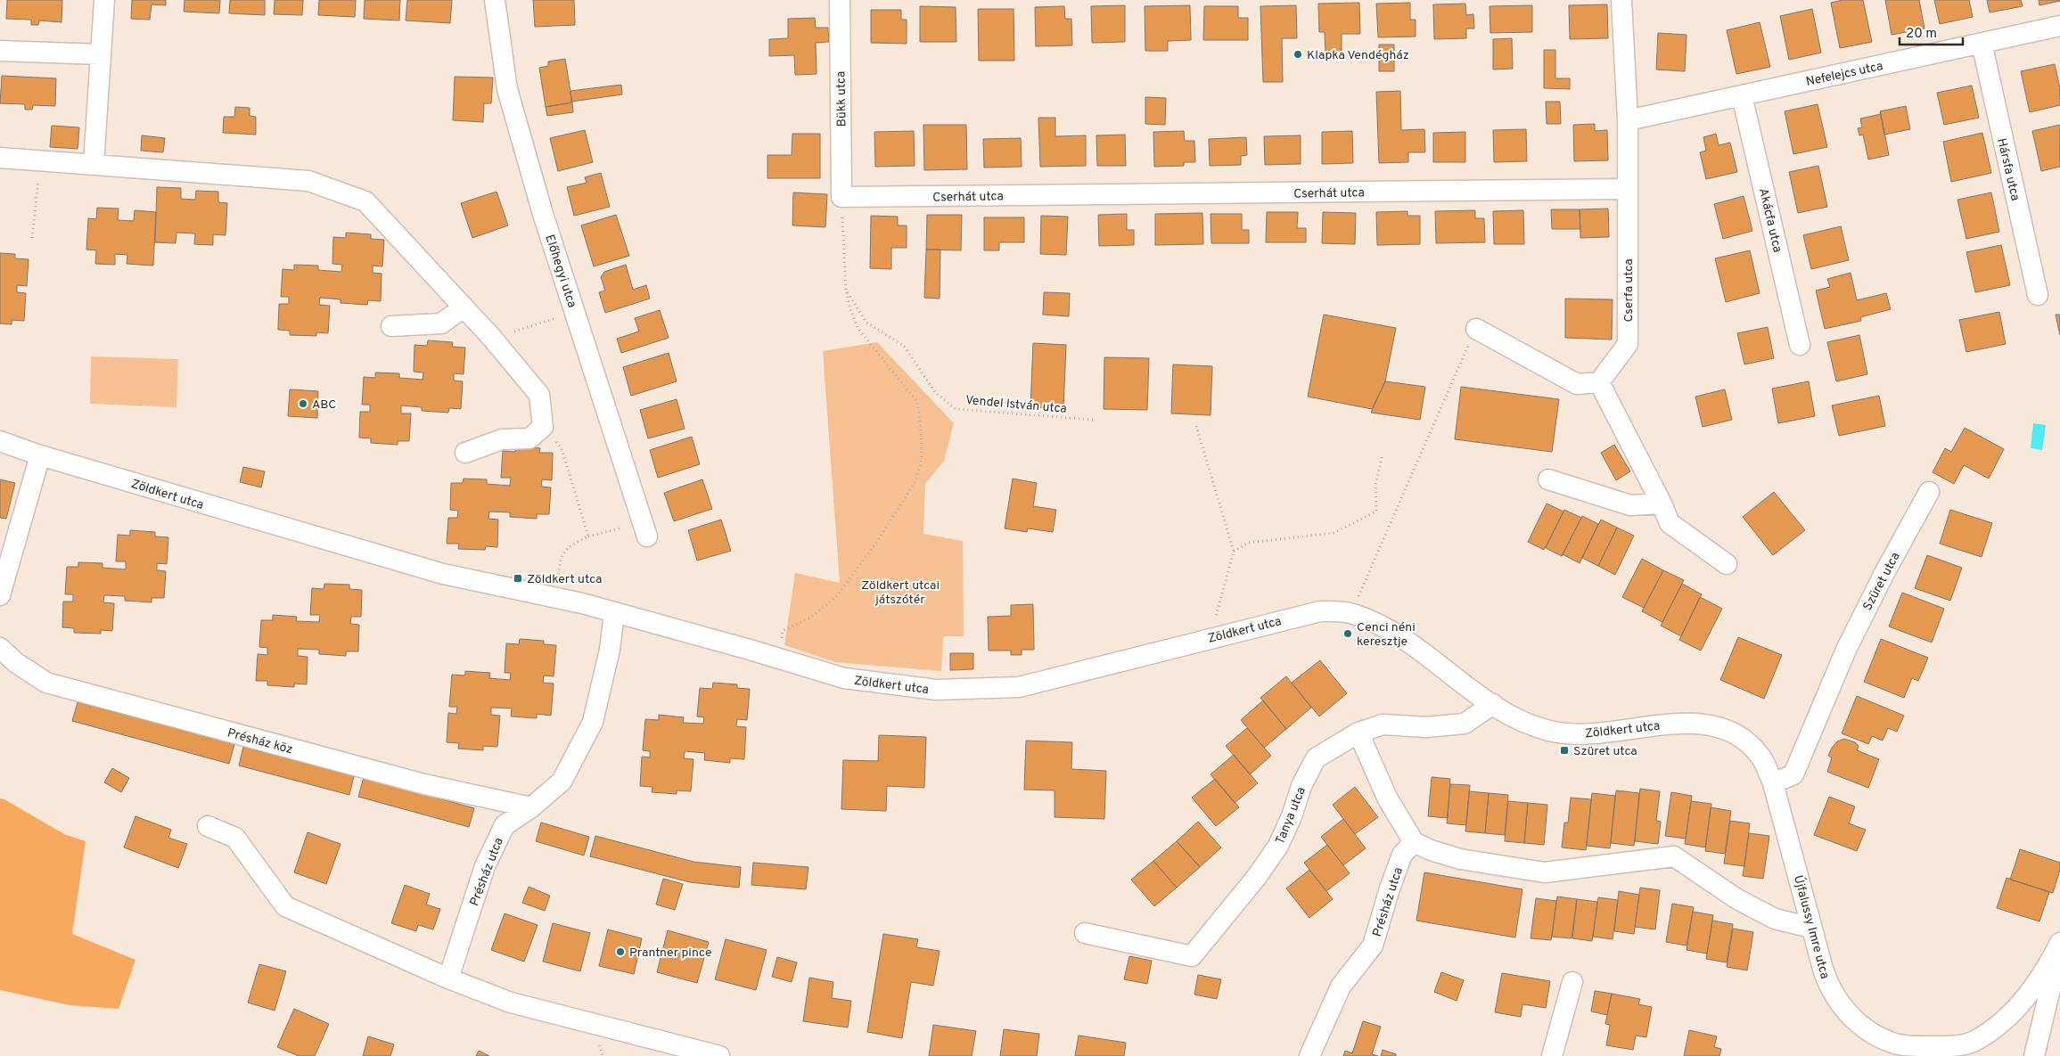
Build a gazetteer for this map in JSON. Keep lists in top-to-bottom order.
{
  "streets": {
    "street": [
      "Nefelejcs utca",
      "Bükk utca",
      "Hársfa utca",
      "Cserhát utca",
      "Akácfa utca",
      "Előhegyi utca",
      "Cserfa utca",
      "Zöldkert utca",
      "Szüret utca",
      "Présház köz",
      "Tanya utca",
      "Présház utca",
      "Újfalussy Imre utca"
    ],
    "path": ["Vendel István utca"]
  },
  "crossings": [
    ["Nefelejcs utca", "Hársfa utca"],
    ["Nefelejcs utca", "Akácfa utca"],
    ["Bükk utca", "Cserhát utca"],
    ["Bükk utca", "Vendel István utca"],
    ["Cserhát utca", "Cserfa utca"],
    ["Cserhát utca", "Vendel István utca"],
    ["Zöldkert utca", "Tanya utca"],
    ["Zöldkert utca", "Présház utca"],
    ["Zöldkert utca", "Újfalussy Imre utca"],
    ["Szüret utca", "Újfalussy Imre utca"],
    ["Présház köz", "Présház utca"]
  ],
  "parks": ["Zöldkert utcai játszótér"],
  "places": {
    "other": [
      "Klapka Vendégház",
      "ABC",
      "Cenci néni keresztje",
      "Prantner pince"
    ],
    "transit": ["Zöldkert utca", "Szüret utca"]
  },
  "scale_bar": "20 m"
}
